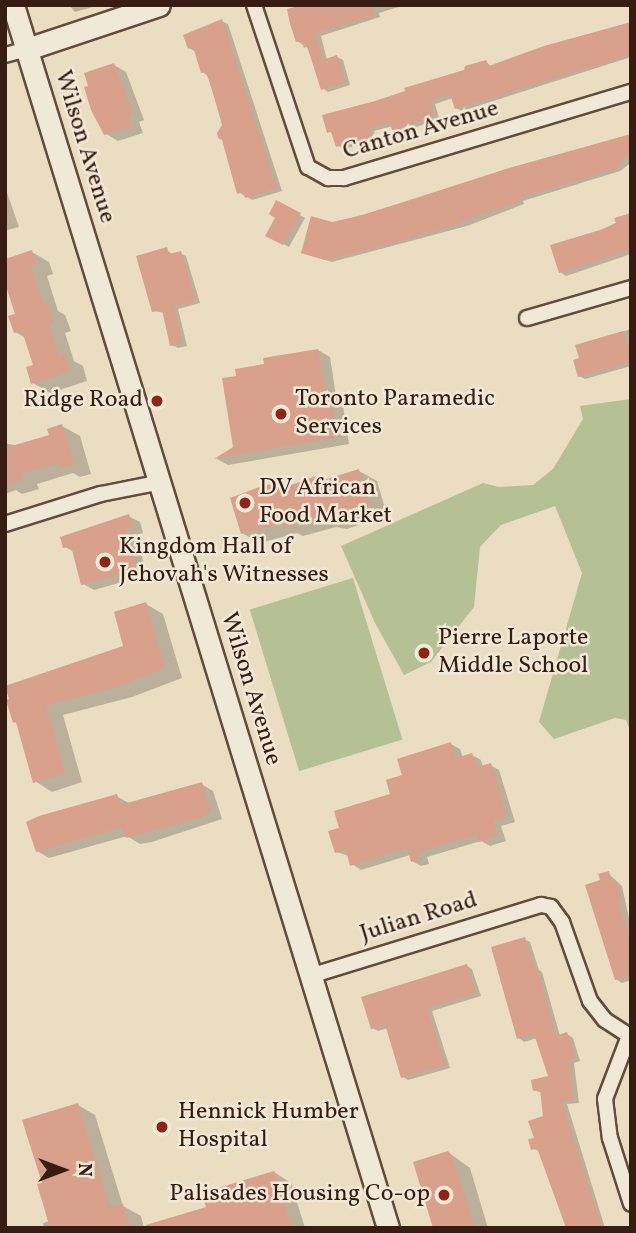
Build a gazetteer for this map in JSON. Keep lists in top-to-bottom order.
{
  "streets": {
    "main road": ["Wilson Avenue"],
    "street": ["Canton Avenue", "Julian Road"]
  },
  "crossings": [
    ["Wilson Avenue", "Julian Road"]
  ],
  "places": [
    "Ridge Road",
    "Toronto Paramedic Services",
    "DV African Food Market",
    "Kingdom Hall of Jehovah's Witnesses",
    "Pierre Laporte Middle School",
    "Hennick Humber Hospital",
    "Palisades Housing Co-op"
  ],
  "north": "right"
}
